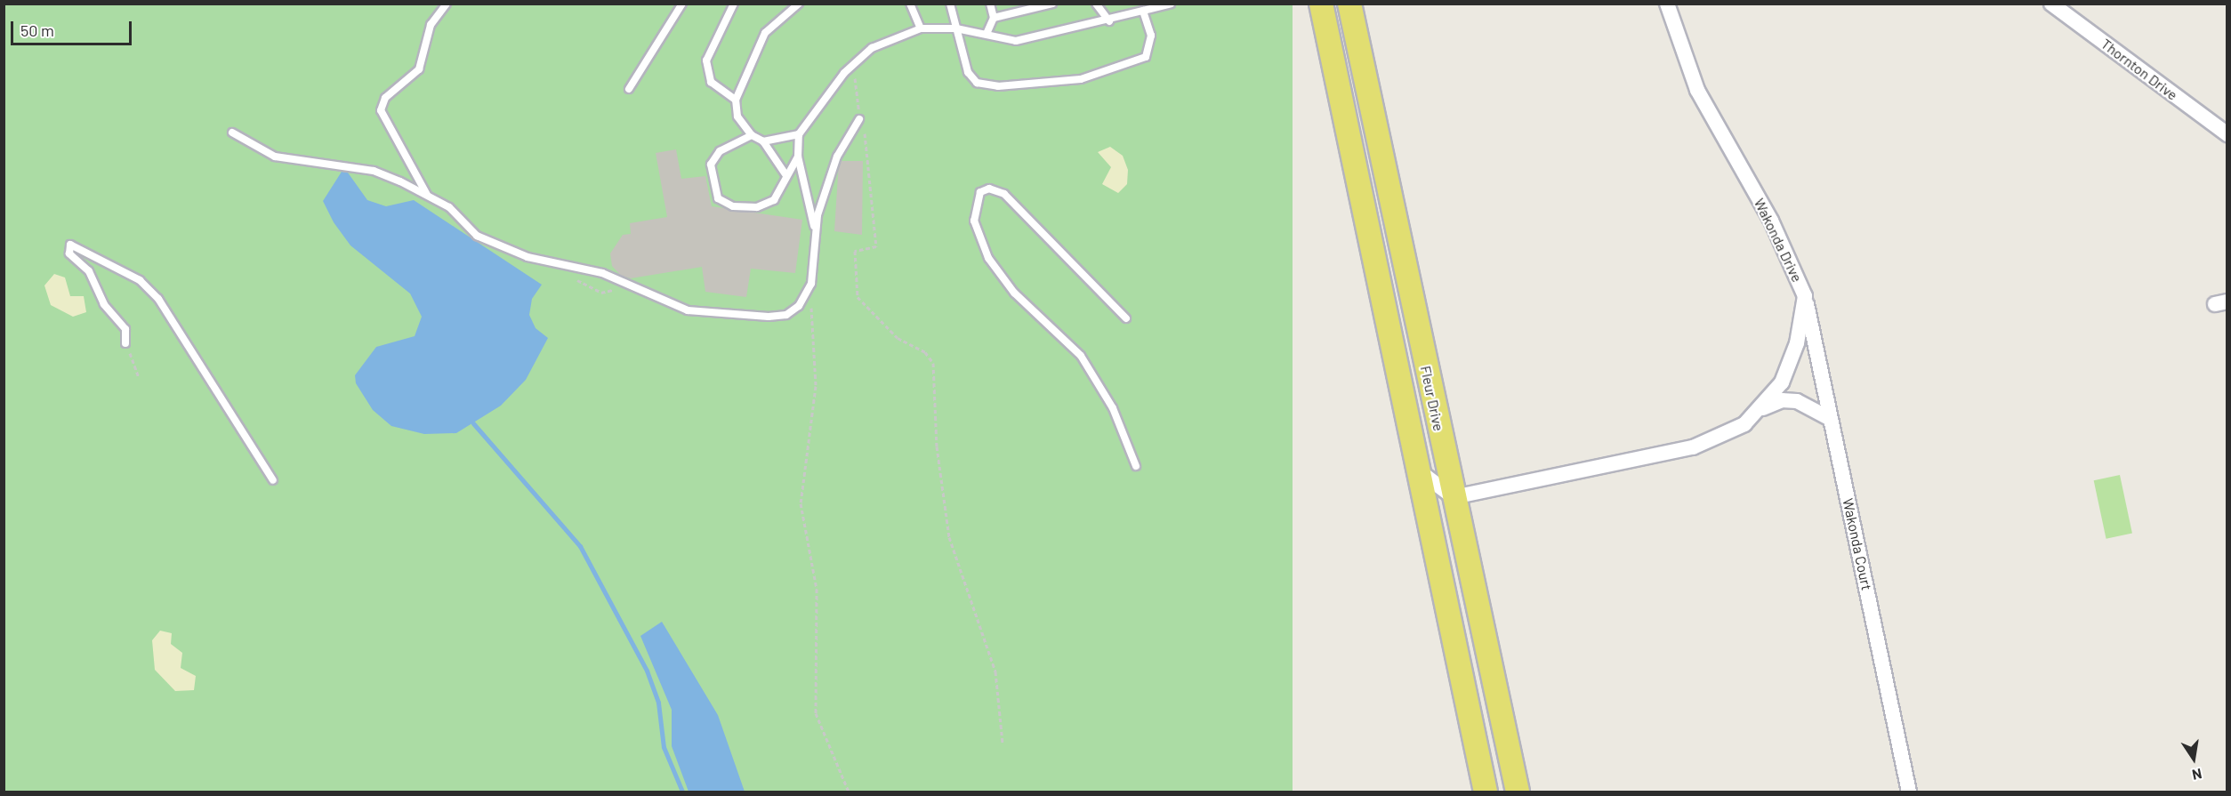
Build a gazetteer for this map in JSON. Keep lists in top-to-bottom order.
{
  "streets": {
    "main road": ["Fleur Drive"],
    "street": ["Thornton Drive", "Wakonda Drive", "Wakonda Court"]
  },
  "crossings": [
    ["Wakonda Drive", "Fleur Drive"],
    ["Wakonda Drive", "Wakonda Court"]
  ],
  "scale_bar": "50 m",
  "north": "bottom"
}
